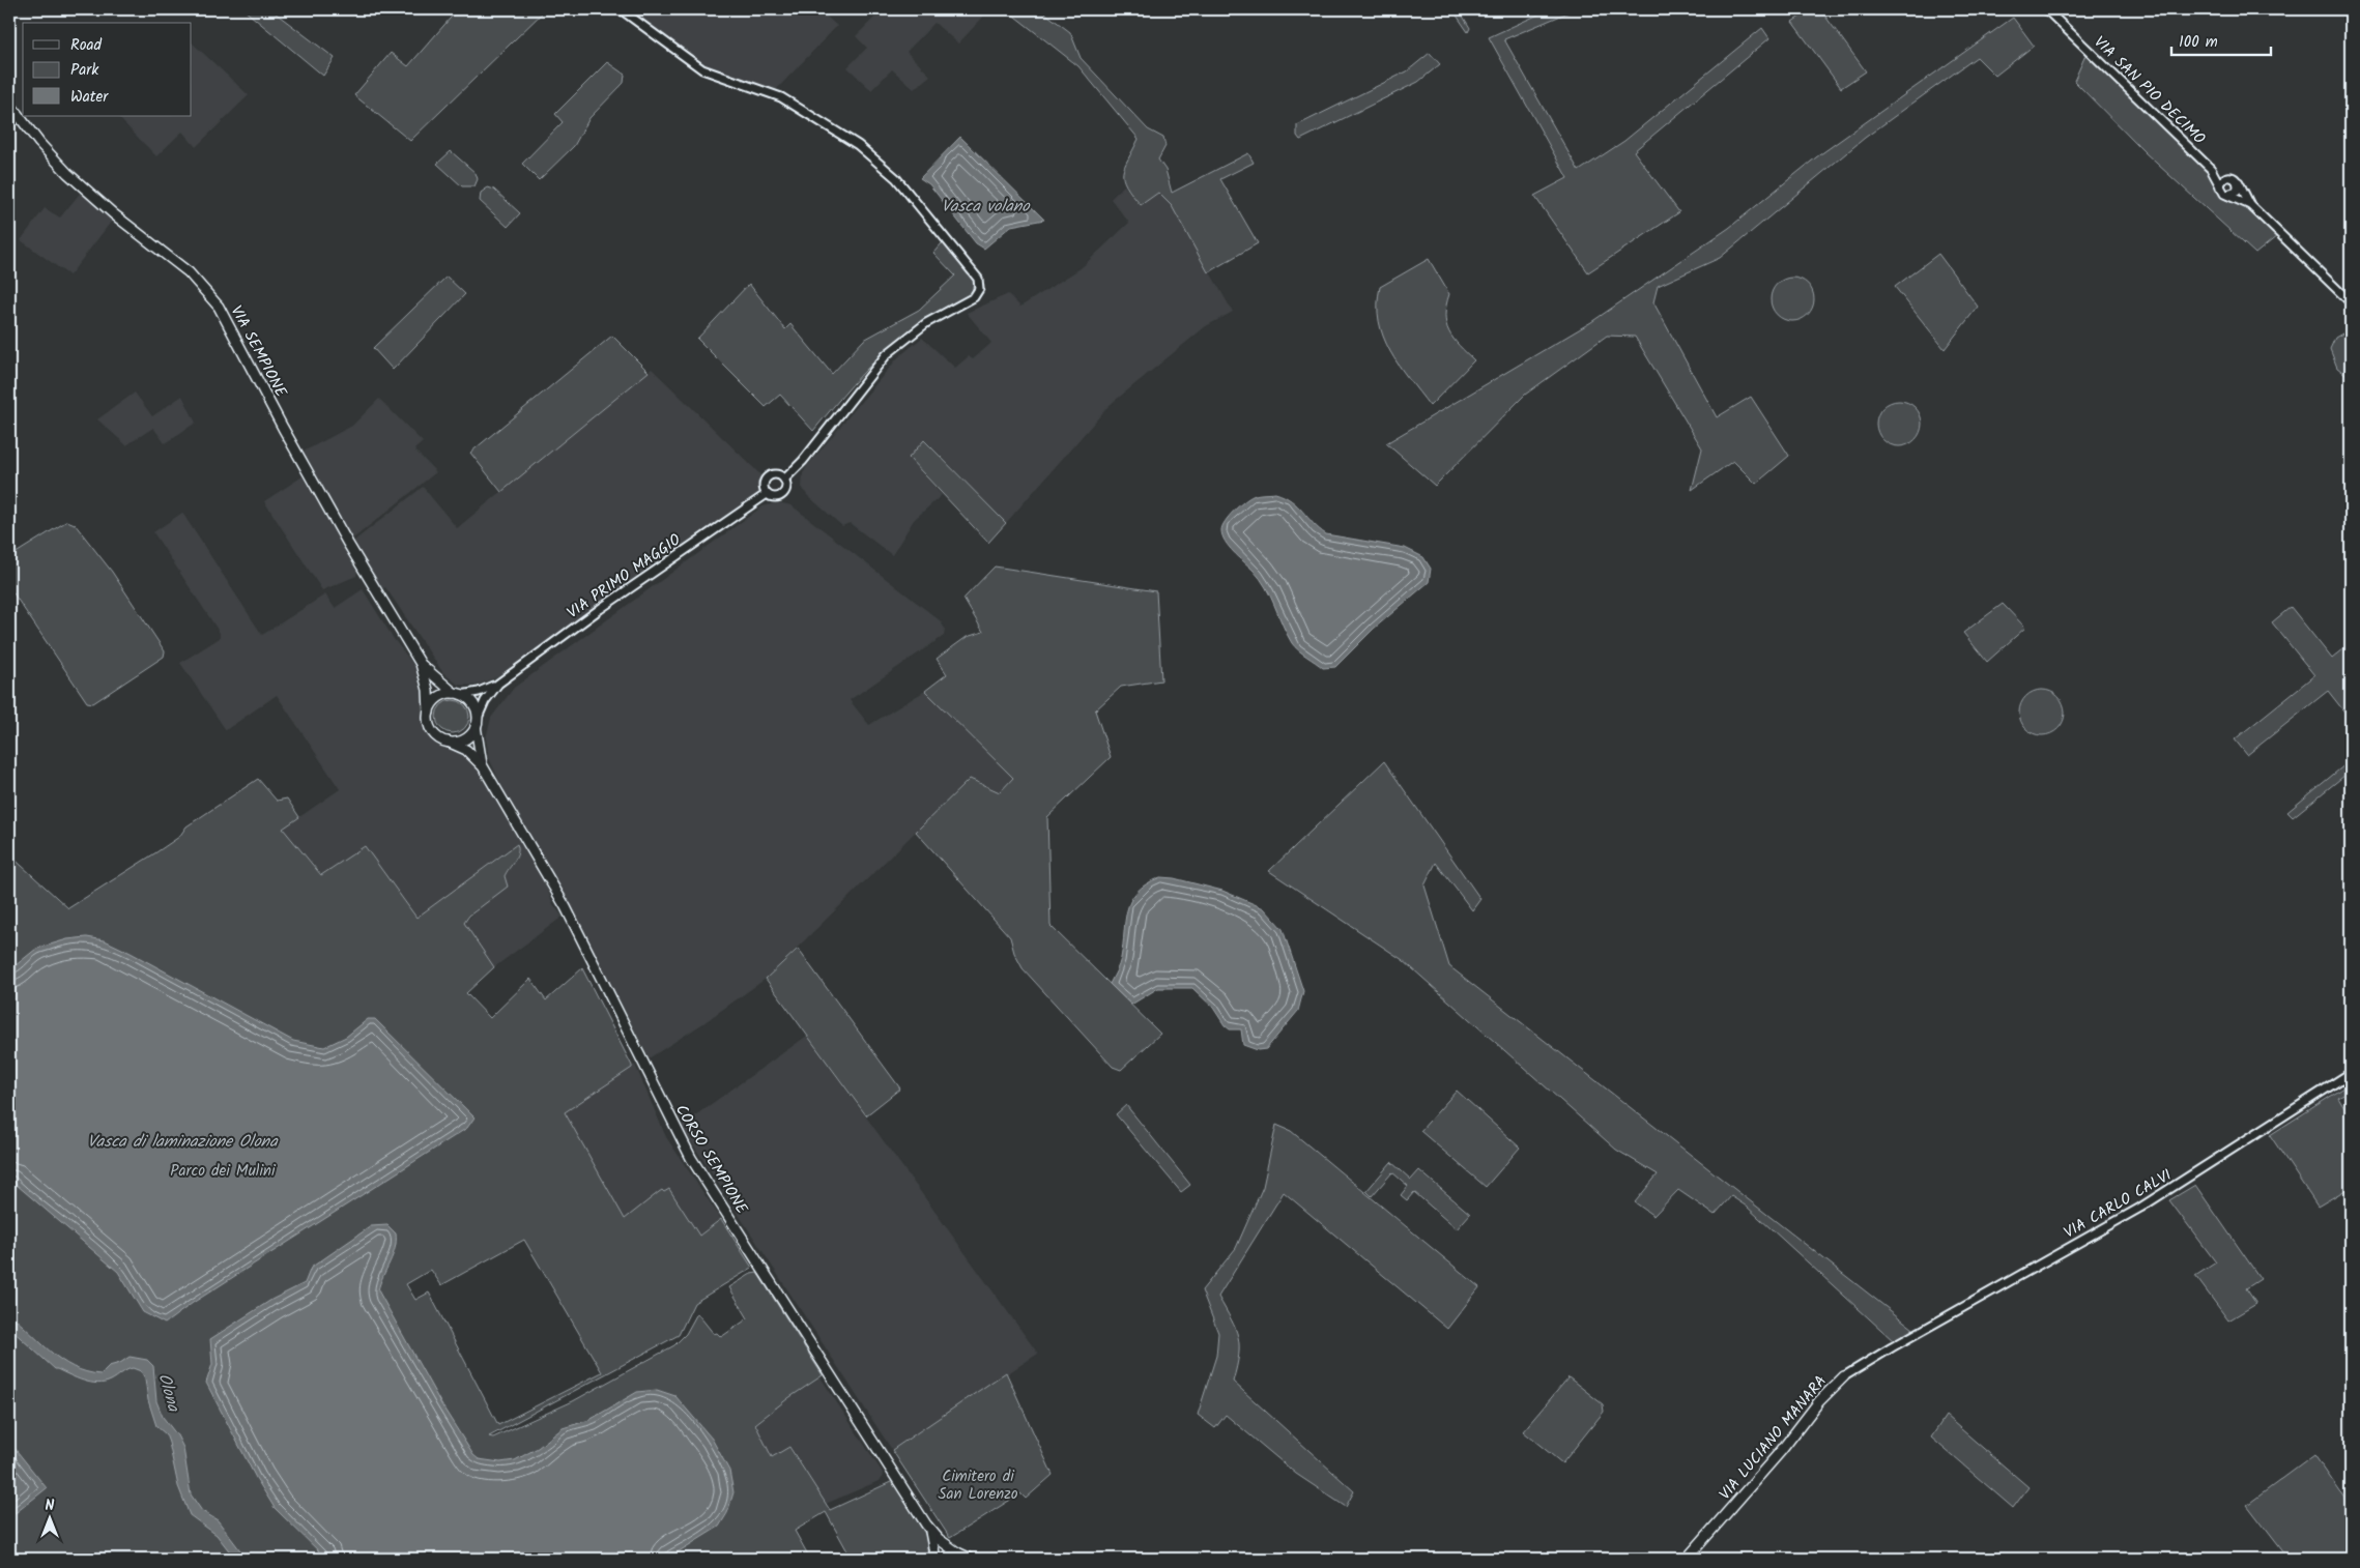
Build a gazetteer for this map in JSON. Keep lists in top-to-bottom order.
{
  "streets": {
    "main road": ["VIA SEMPIONE", "CORSO SEMPIONE", "VIA LUCIANO MANARA"],
    "street": ["VIA SAN PIO DECIMO", "VIA PRIMO MAGGIO", "VIA CARLO CALVI"]
  },
  "crossings": [
    ["VIA SEMPIONE", "VIA PRIMO MAGGIO"],
    ["VIA SEMPIONE", "CORSO SEMPIONE"],
    ["VIA PRIMO MAGGIO", "CORSO SEMPIONE"],
    ["VIA CARLO CALVI", "VIA LUCIANO MANARA"]
  ],
  "water": ["Vasca volano", "Vasca di laminazione Olona", "Olona"],
  "parks": ["Parco dei Mulini", "Cimitero di San Lorenzo"],
  "legend": ["Road", "Park", "Water"],
  "scale_bar": "100 m",
  "north": "top"
}
